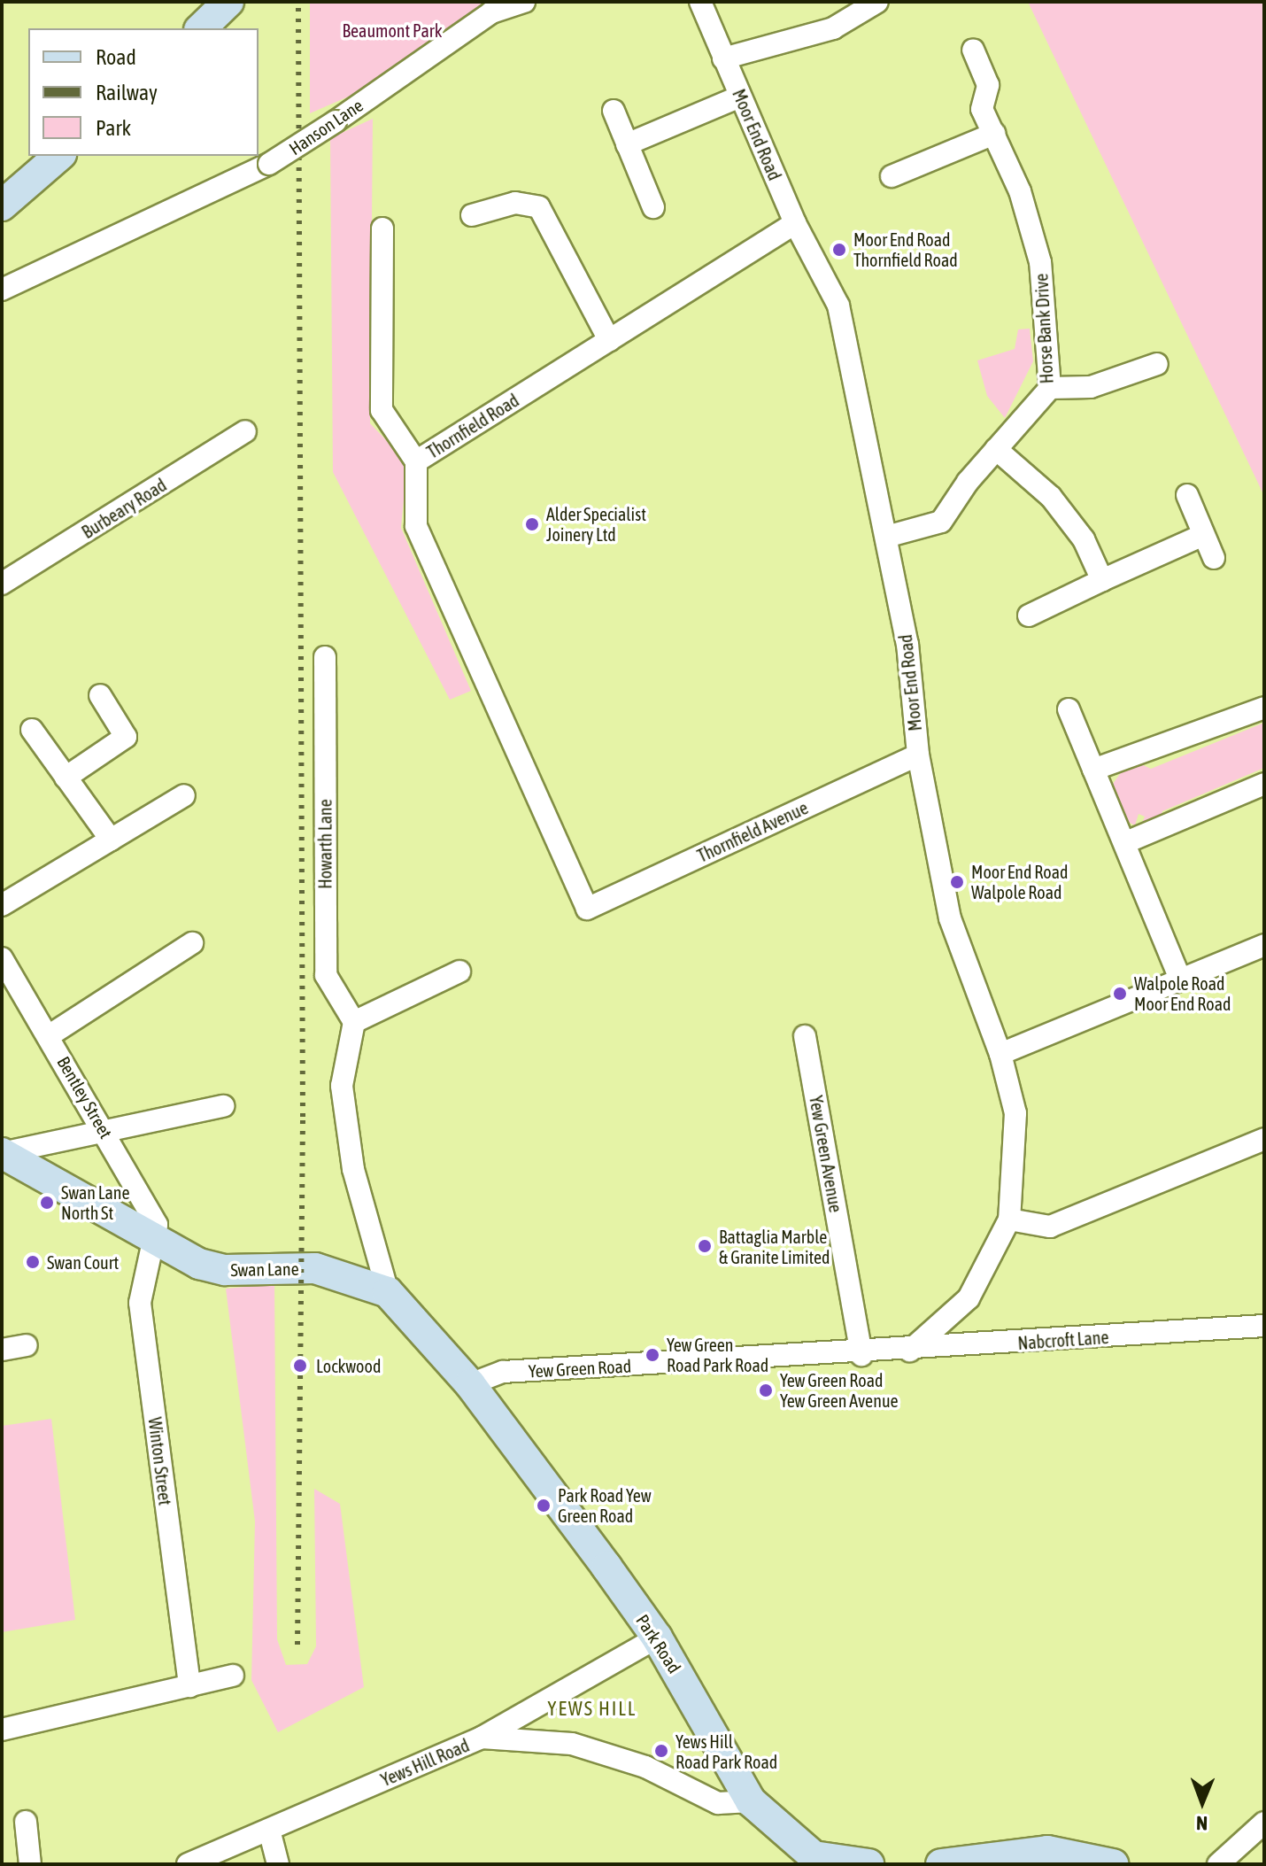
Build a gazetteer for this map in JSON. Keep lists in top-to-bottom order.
{
  "streets": {
    "street": [
      "Hanson Lane",
      "Moor End Road",
      "Horse Bank Drive",
      "Thornfield Road",
      "Burbeary Road",
      "Thornfield Avenue",
      "Howarth Lane",
      "Bentley Street",
      "Yew Green Avenue",
      "Swan Lane",
      "Nabcroft Lane",
      "Yew Green Road",
      "Winton Street",
      "Park Road",
      "Yews Hill Road"
    ]
  },
  "crossings": [
    ["Moor End Road", "Horse Bank Drive"],
    ["Moor End Road", "Thornfield Road"],
    ["Moor End Road", "Thornfield Avenue"],
    ["Moor End Road", "Nabcroft Lane"],
    ["Thornfield Road", "Thornfield Avenue"],
    ["Bentley Street", "Swan Lane"],
    ["Bentley Street", "Winton Street"],
    ["Yew Green Avenue", "Nabcroft Lane"],
    ["Yew Green Avenue", "Yew Green Road"],
    ["Swan Lane", "Yew Green Road"],
    ["Swan Lane", "Winton Street"],
    ["Swan Lane", "Park Road"],
    ["Nabcroft Lane", "Yew Green Road"],
    ["Yew Green Road", "Park Road"],
    ["Park Road", "Yews Hill Road"]
  ],
  "districts": ["YEWS HILL"],
  "parks": ["Beaumont Park"],
  "places": [
    "Moor End Road Thornfield Road",
    "Alder Specialist Joinery Ltd",
    "Moor End Road Walpole Road",
    "Walpole Road Moor End Road",
    "Swan Lane North St",
    "Battaglia Marble & Granite Limited",
    "Swan Court",
    "Yew Green Road Park Road",
    "Lockwood",
    "Yew Green Road Yew Green Avenue",
    "Park Road Yew Green Road",
    "Yews Hill Road Park Road"
  ],
  "legend": ["Road", "Railway", "Park"],
  "north": "bottom"
}
